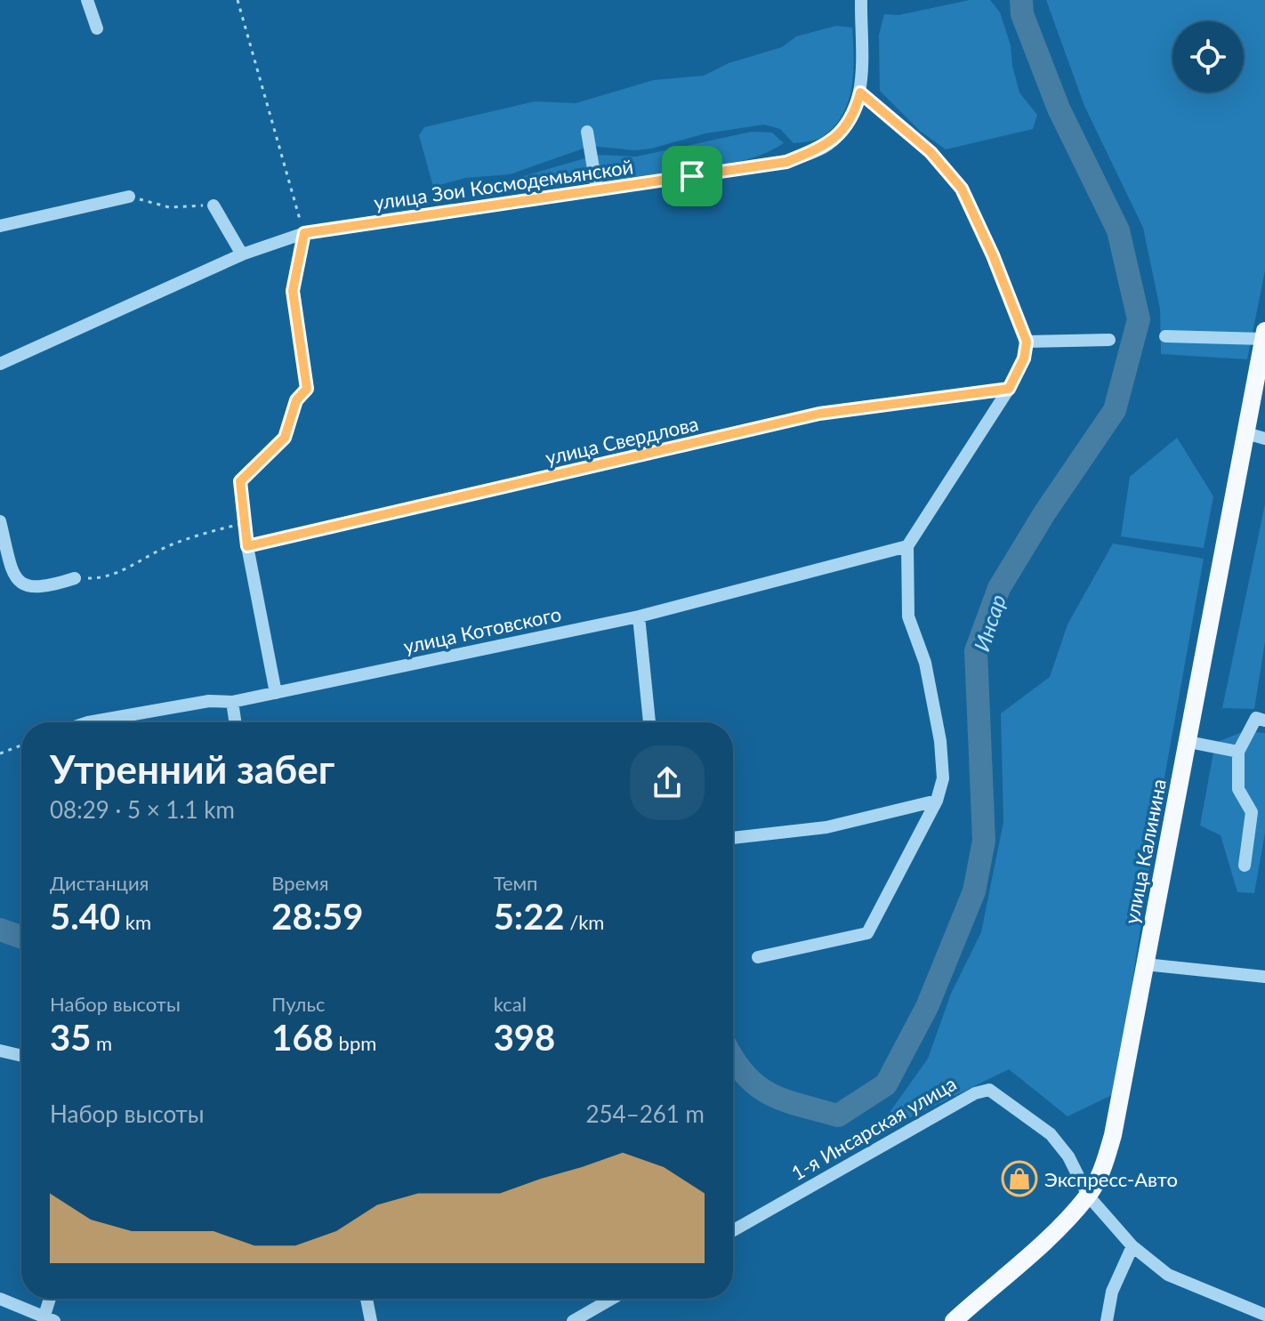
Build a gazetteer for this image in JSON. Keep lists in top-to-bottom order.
{
  "streets": {
    "main road": ["улица Калинина"],
    "street": [
      "улица Зои Космодемьянской",
      "улица Свердлова",
      "улица Котовского",
      "1-я Инсарская улица"
    ]
  },
  "crossings": [
    ["улица Калинина", "1-я Инсарская улица"]
  ],
  "water": ["Инсар"],
  "places": {
    "shop": ["Экспресс-Авто"]
  },
  "page": {
    "heading": ["Утренний забег", "08:29 · 5 × 1.1 km"],
    "stats": [
      ["Дистанция", "5.40 km"],
      ["Время", "28:59"],
      ["Темп", "5:22 /km"],
      ["Набор высоты", "35 m"],
      ["Пульс", "168 bpm"],
      ["kcal", "398"]
    ],
    "chart": ["Набор высоты", "254–261 m"]
  }
}
